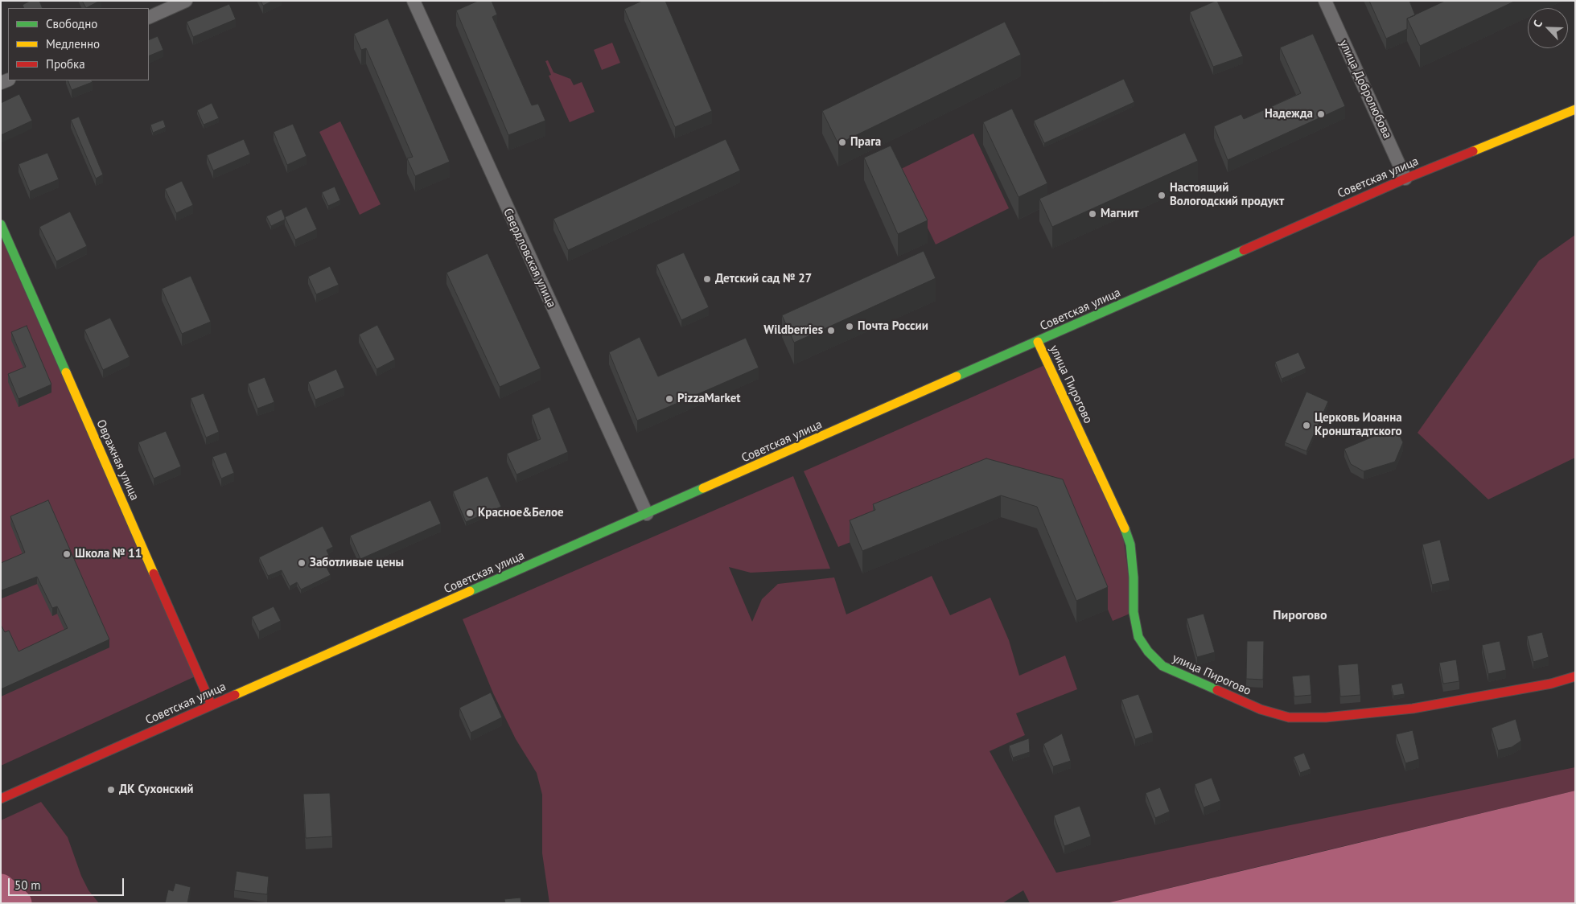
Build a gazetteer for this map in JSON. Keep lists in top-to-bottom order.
{
  "streets": {
    "main road": ["Советская улица", "улица Пирогово", "Овражная улица"],
    "street": ["улица Добролюбова", "Свердловская улица"]
  },
  "crossings": [
    ["улица Добролюбова", "Советская улица"],
    ["Советская улица", "Свердловская улица"],
    ["Советская улица", "улица Пирогово"],
    ["Советская улица", "Овражная улица"]
  ],
  "districts": ["Пирогово"],
  "places": [
    "Надежда",
    "Прага",
    "Настоящий Вологодский продукт",
    "Магнит",
    "Детский сад № 27",
    "Почта России",
    "Wildberries",
    "PizzaMarket",
    "Церковь Иоанна Кронштадтского",
    "Красное&Белое",
    "Школа № 11",
    "Заботливые цены",
    "ДК Сухонский"
  ],
  "legend": ["Свободно", "Медленно", "Пробка"],
  "scale_bar": "50 m",
  "north": "top left"
}
